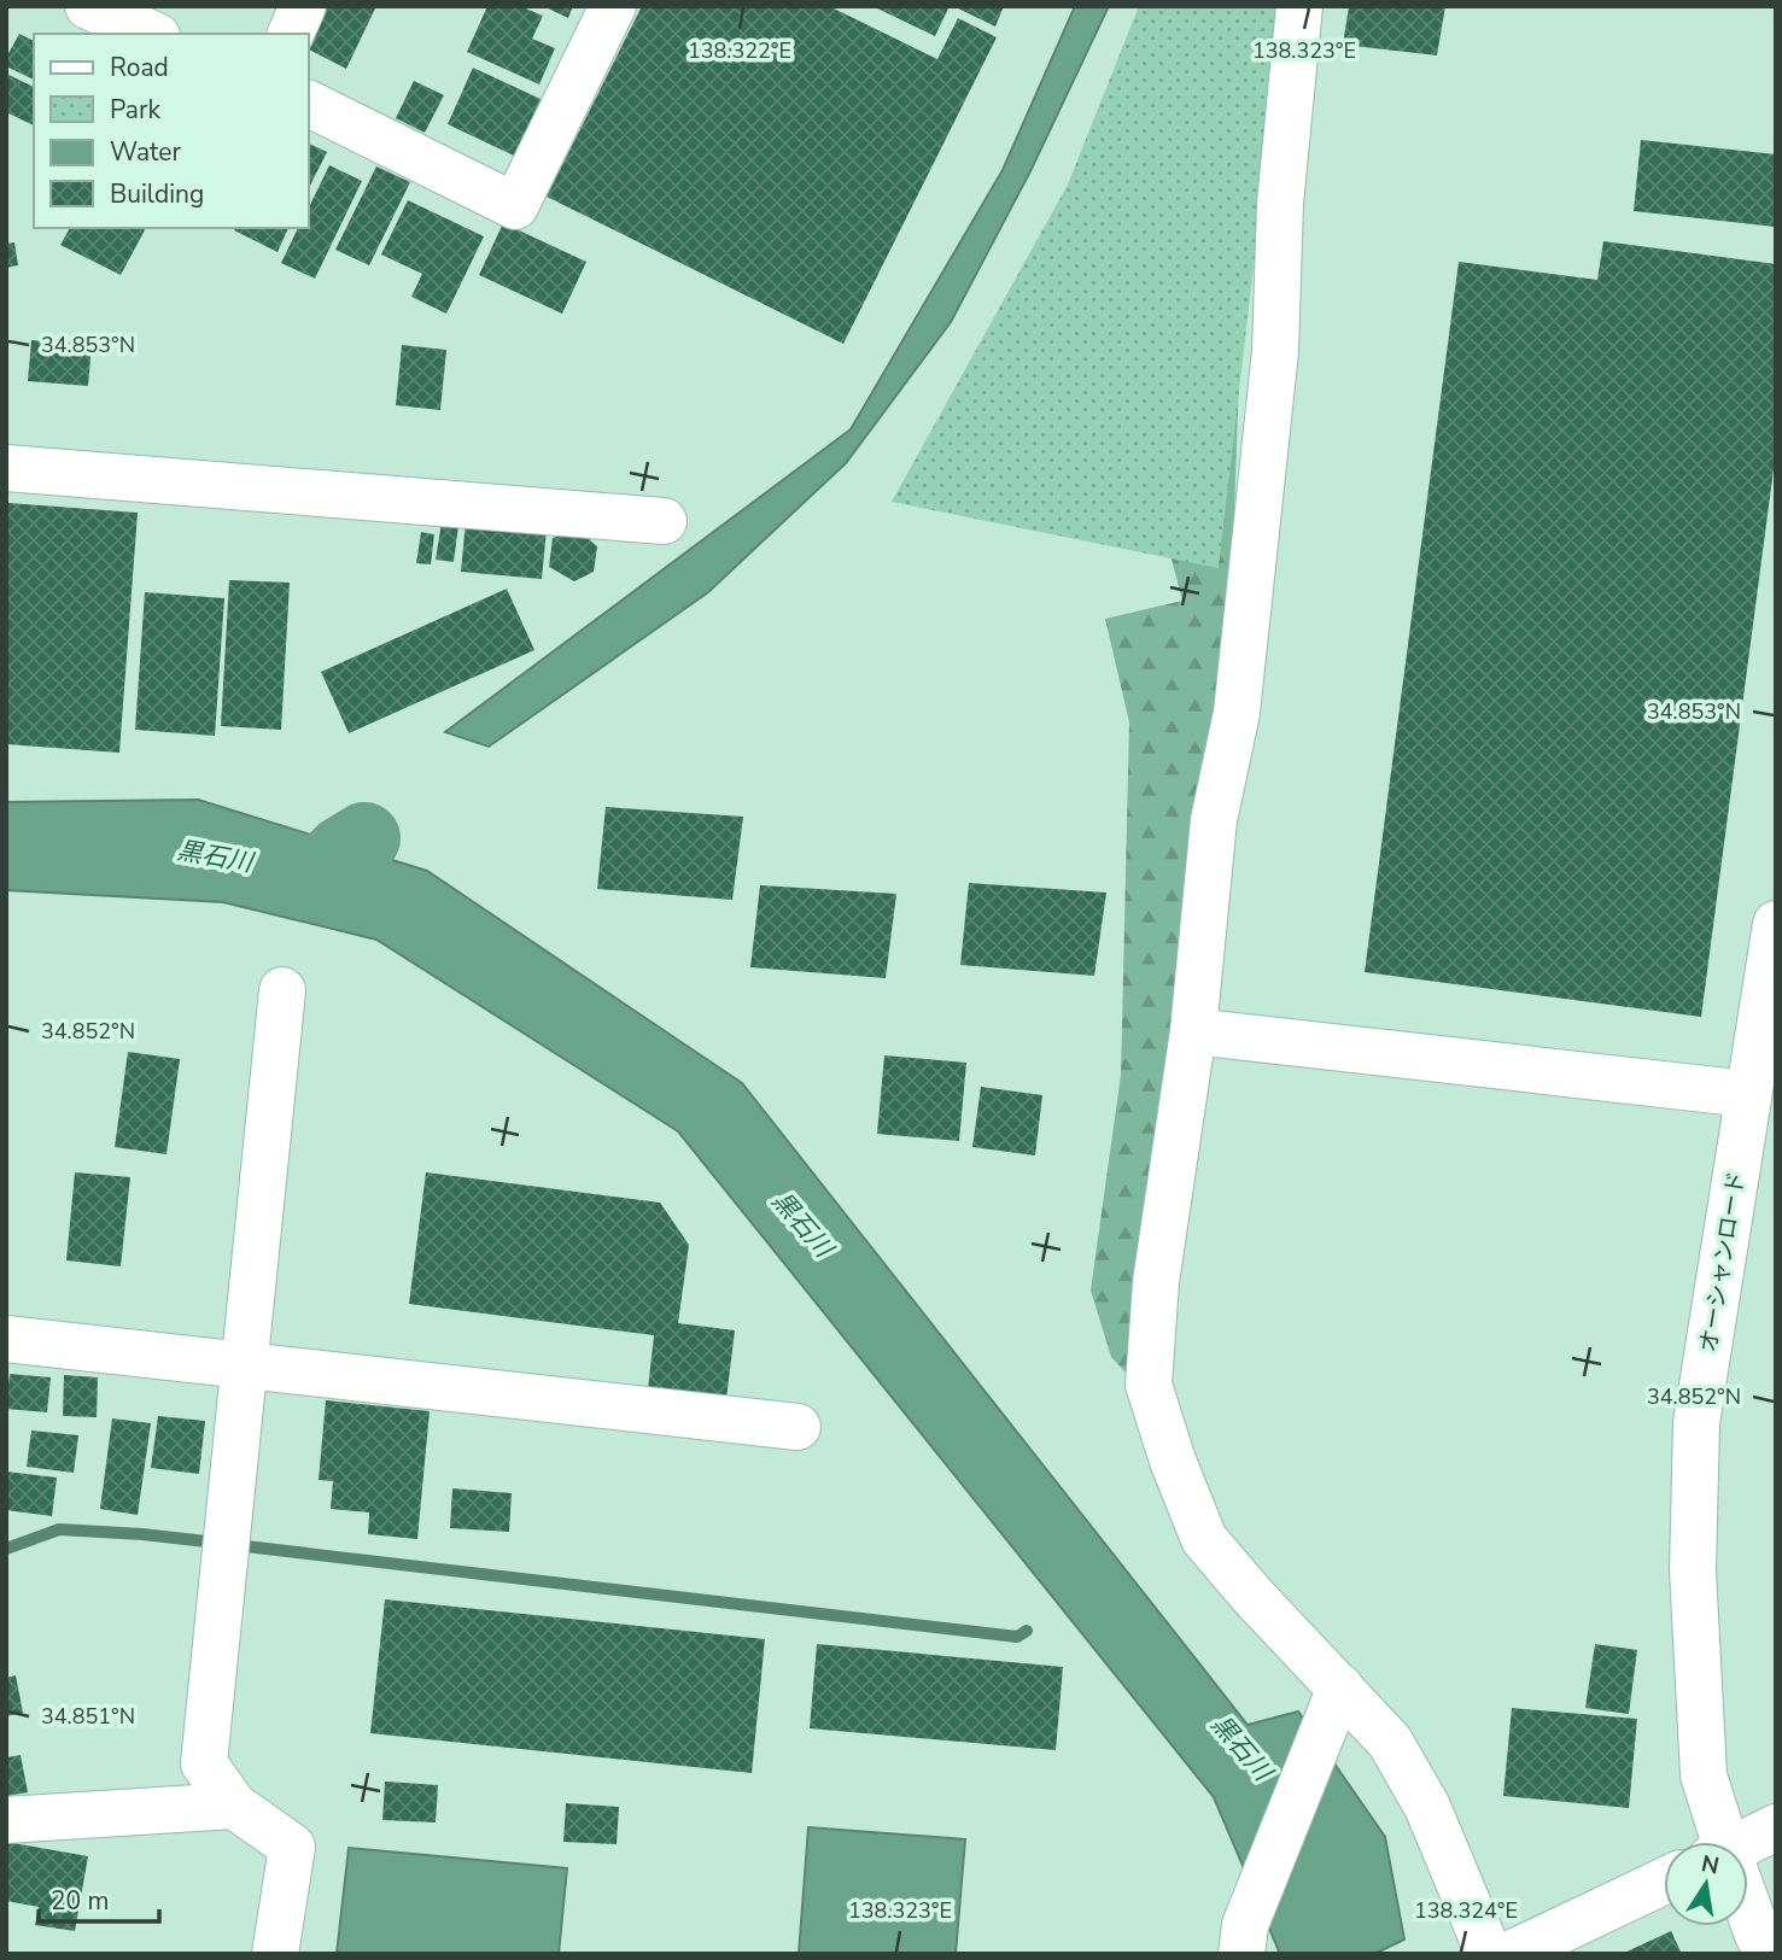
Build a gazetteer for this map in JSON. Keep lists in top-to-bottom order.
{
  "streets": {
    "street": ["オーシャンロード"]
  },
  "water": ["黒石川"],
  "legend": [
    "Road",
    "Park",
    "Water",
    "Building"
  ],
  "scale_bar": "20 m",
  "north": "top",
  "coordinates": [
    "138.322°E",
    "138.323°E",
    "34.853°N",
    "34.852°N",
    "34.851°N",
    "138.324°E"
  ]
}
